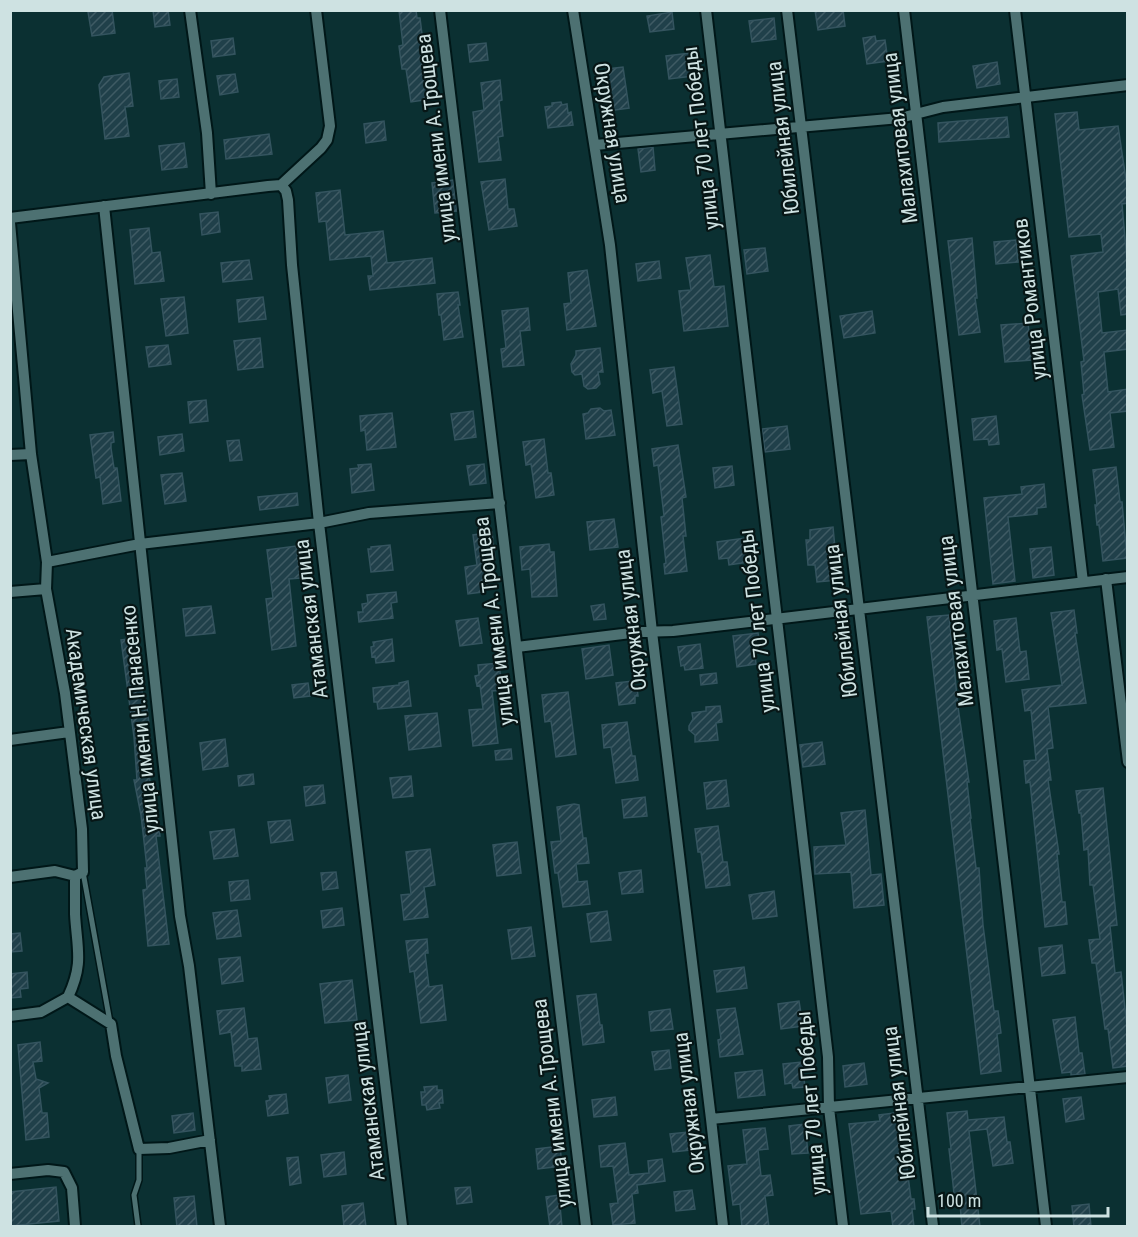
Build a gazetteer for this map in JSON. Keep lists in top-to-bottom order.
{
  "streets": {
    "street": [
      "Окружная улица",
      "улица имени А.Трощева",
      "улица 70 лет Победы",
      "Юбилейная улица",
      "Малахитовая улица",
      "улица Романтиков",
      "Атаманская улица",
      "улица имени Н.Панасенко",
      "Академическая улица"
    ]
  },
  "scale_bar": "100 m"
}
